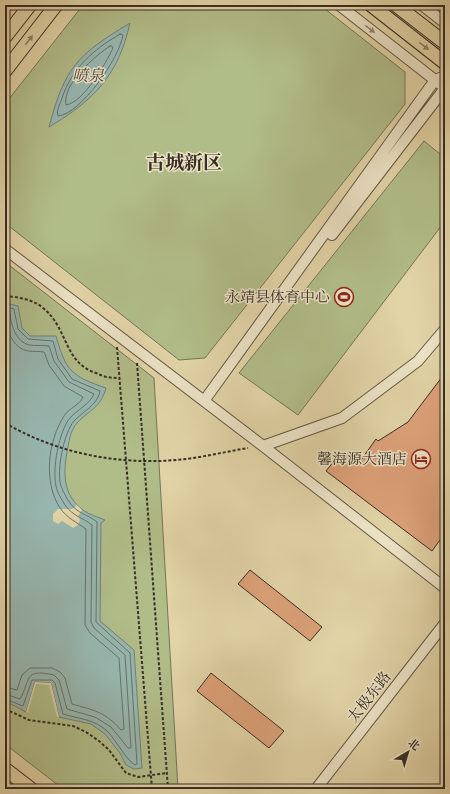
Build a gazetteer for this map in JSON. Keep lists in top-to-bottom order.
{
  "streets": {
    "street": ["太极东路"]
  },
  "districts": ["古城新区"],
  "water": ["喷泉"],
  "places": {
    "sports": ["永靖县体育中心"],
    "hotel": ["馨海源大酒店"]
  },
  "north": "top right"
}
